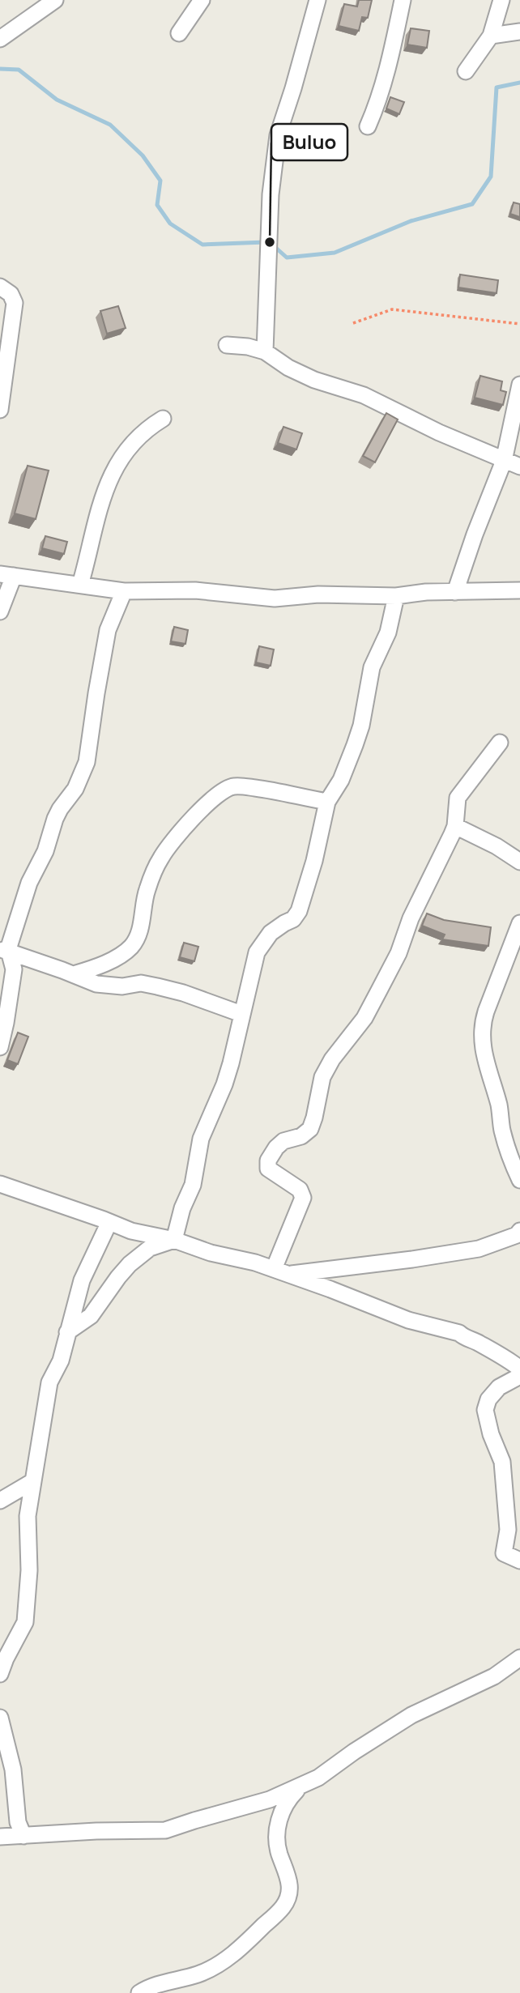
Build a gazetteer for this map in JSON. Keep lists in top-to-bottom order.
{
  "places": ["Buluo"]
}
